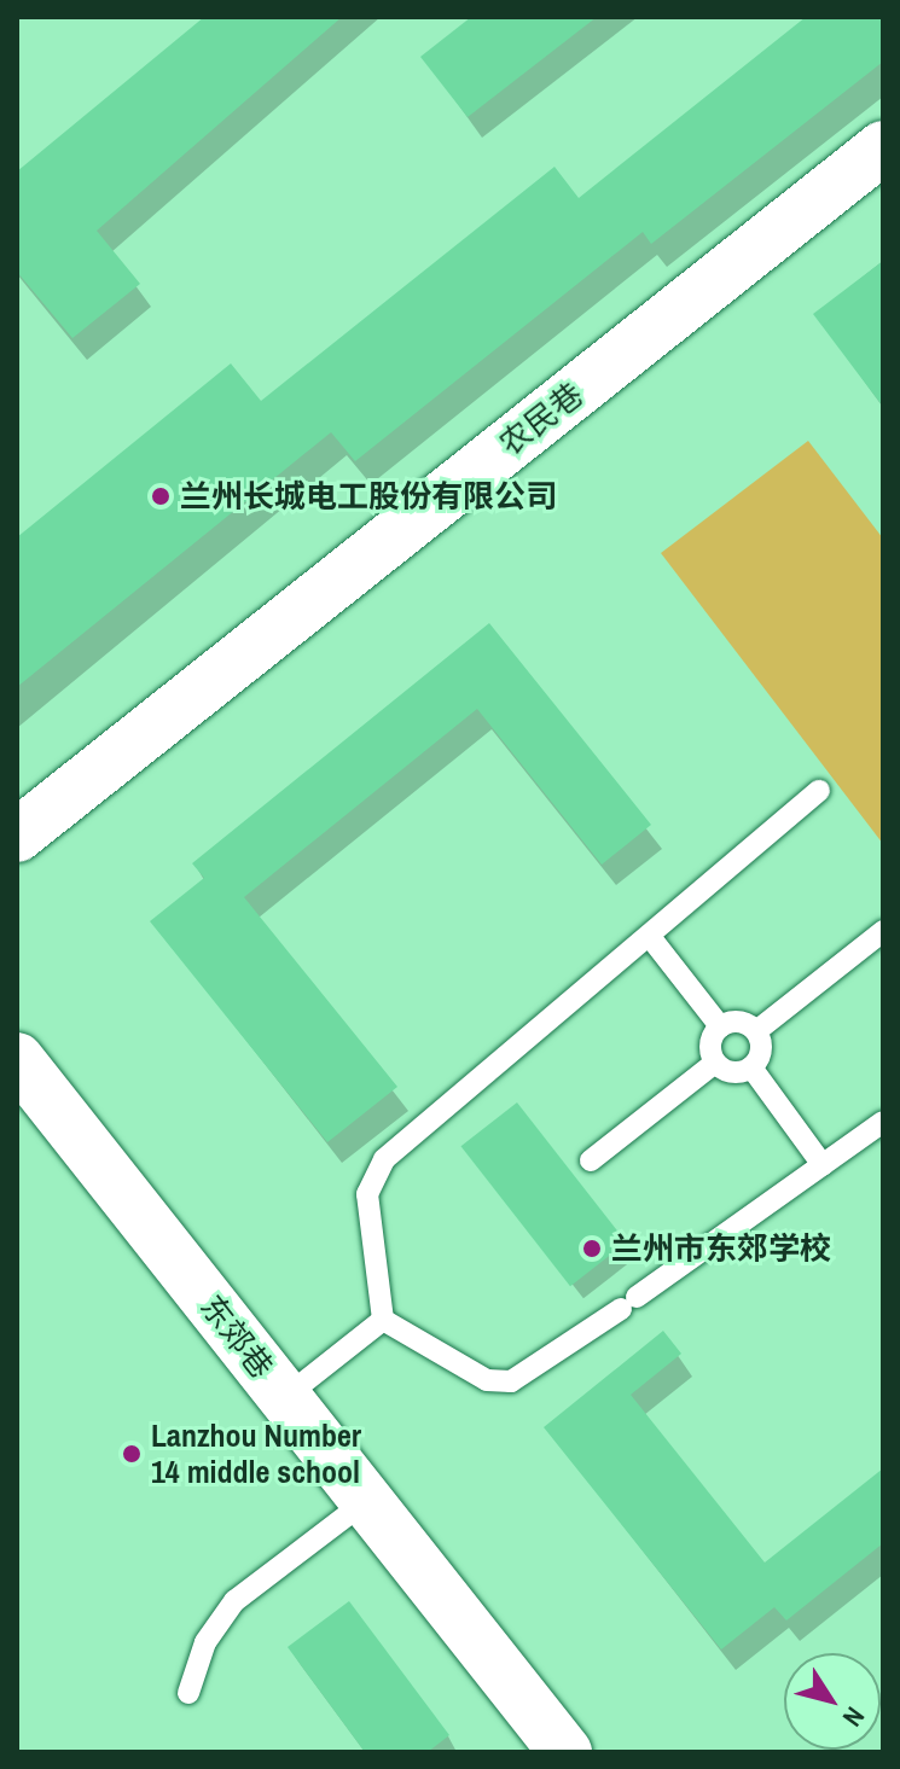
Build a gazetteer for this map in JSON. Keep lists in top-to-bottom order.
{
  "streets": {
    "street": ["农民巷", "东郊巷"]
  },
  "places": ["兰州长城电工股份有限公司", "兰州市东郊学校", "Lanzhou Number 14 middle school"],
  "north": "bottom right"
}
